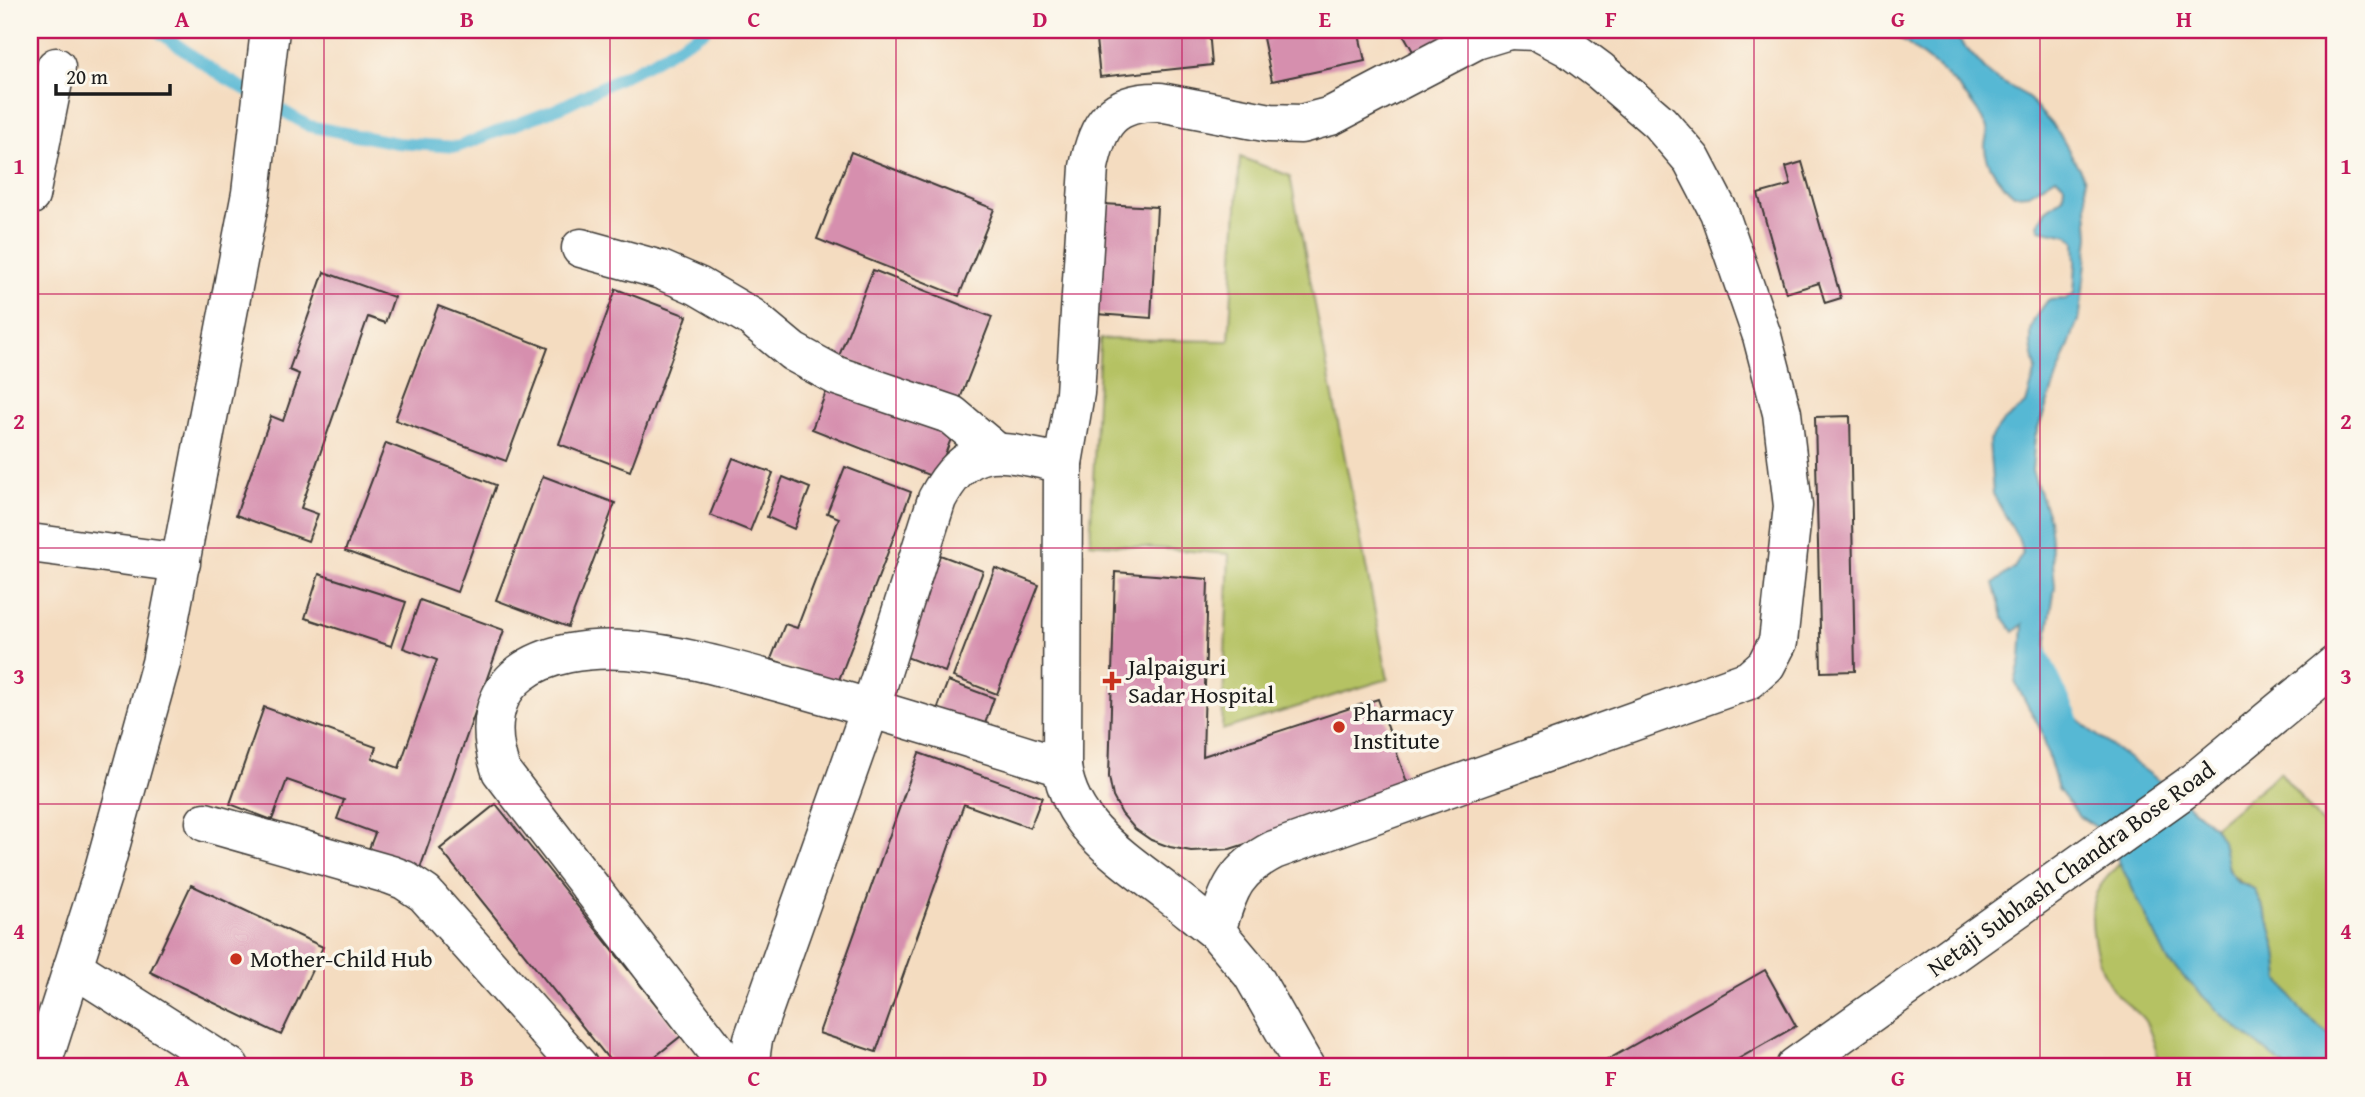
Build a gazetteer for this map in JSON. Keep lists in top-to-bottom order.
{
  "streets": {
    "street": ["Netaji Subhash Chandra Bose Road"]
  },
  "places": {
    "health": ["Jalpaiguri Sadar Hospital"],
    "other": ["Pharmacy Institute", "Mother-Child Hub"]
  },
  "scale_bar": "20 m",
  "grid": {
    "columns": [
      "A",
      "B",
      "C",
      "D",
      "E",
      "F",
      "G",
      "H"
    ],
    "rows": [
      "1",
      "2",
      "3",
      "4"
    ]
  }
}
